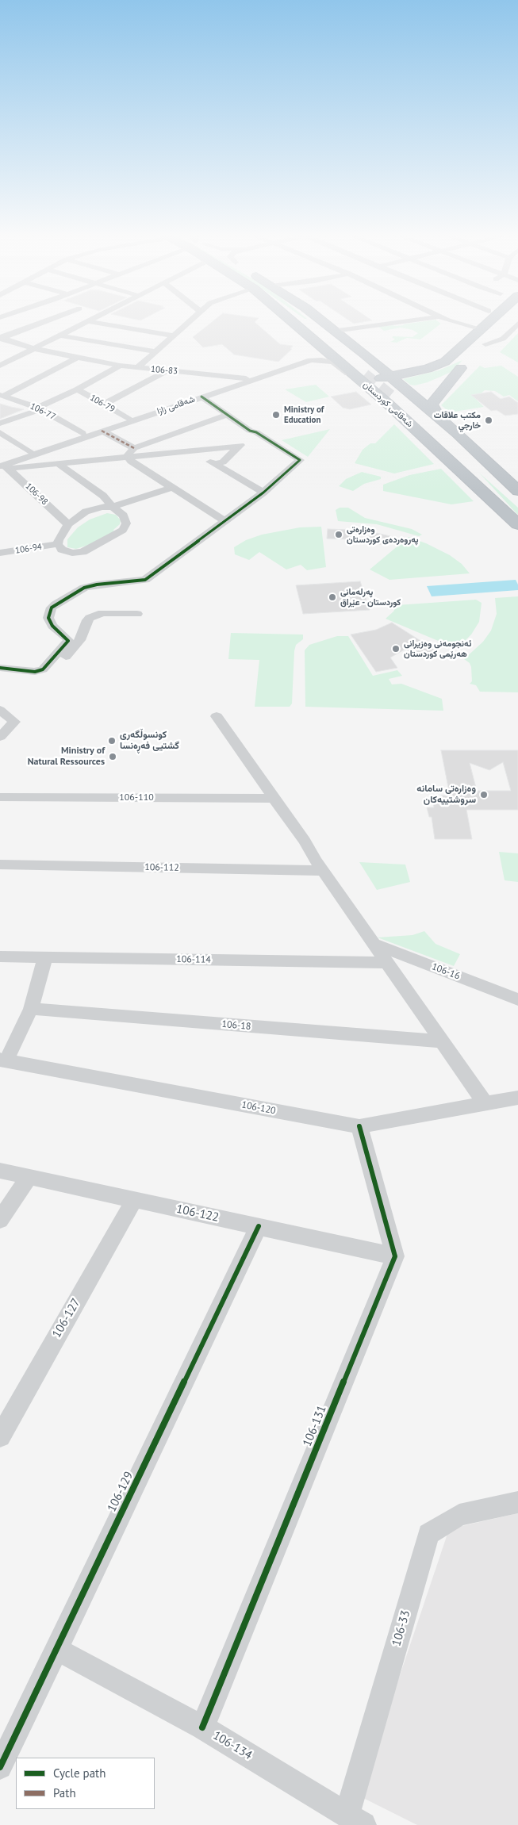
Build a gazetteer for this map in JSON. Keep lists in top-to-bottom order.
{
  "streets": {
    "highway": ["شەقامی کوردستان"],
    "street": [
      "106-83",
      "106-79",
      "شەقامی زازا",
      "106-77",
      "106-98",
      "106-94",
      "106-110",
      "106-112",
      "106-114",
      "106-16",
      "106-18",
      "106-120",
      "106-122",
      "106-127",
      "106-131",
      "106-129",
      "106-33",
      "106-134"
    ]
  },
  "crossings": [
    ["106-83", "شەقامی زازا"],
    ["106-79", "شەقامی زازا"],
    ["شەقامی کوردستان", "شەقامی زازا"],
    ["شەقامی زازا", "106-77"],
    ["شەقامی زازا", "106-98"],
    ["106-122", "106-127"],
    ["106-122", "106-131"],
    ["106-122", "106-129"],
    ["106-131", "106-134"],
    ["106-129", "106-134"],
    ["106-33", "106-134"]
  ],
  "places": [
    "Ministry of Education",
    "مكتب علاقات خارجي",
    "وەزارەتی پەروەردەی کوردستان",
    "پەرلەمانی کوردستان - عێراق",
    "ئەنجومەنی وەزیرانی هەرێمی کوردستان",
    "کونسوڵگەری گشتیی فەڕەنسا",
    "Ministry of Natural Ressources",
    "وەزارەتی سامانە سروشتییەکان"
  ],
  "legend": ["Cycle path", "Path"]
}
